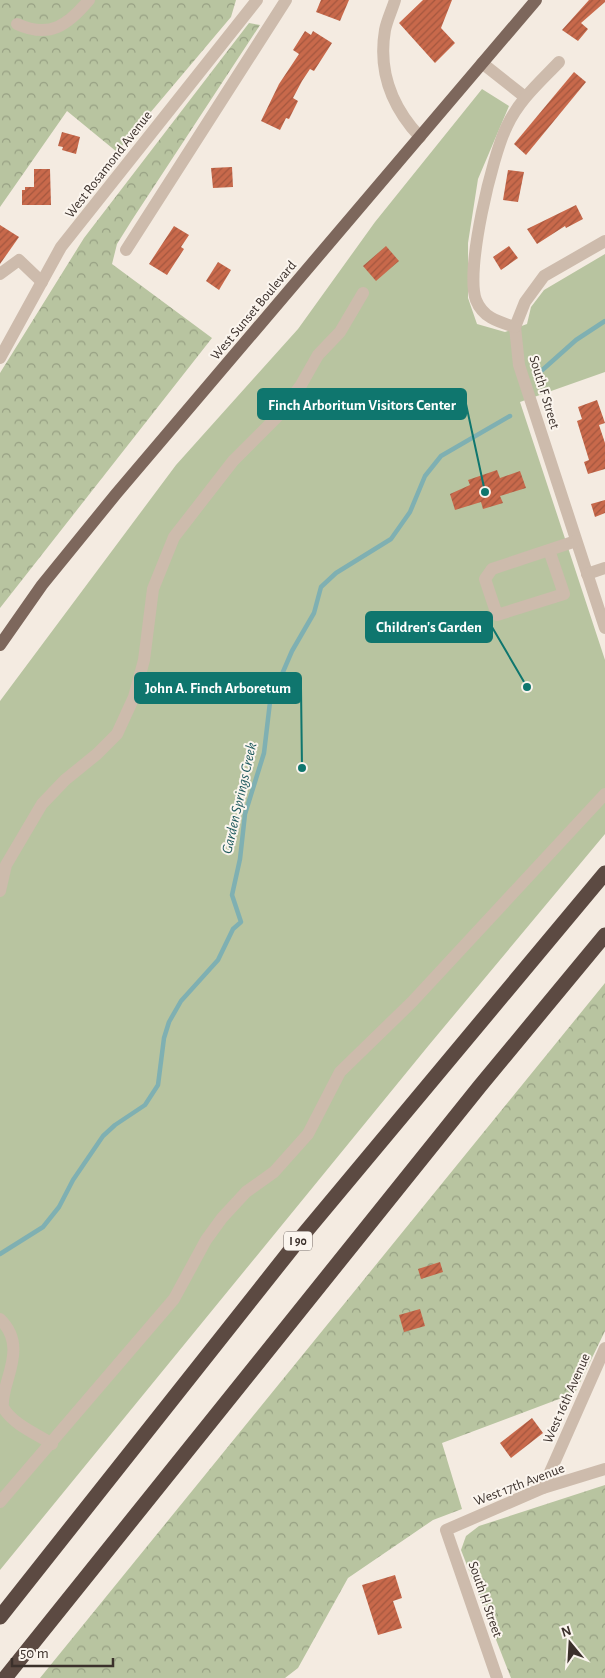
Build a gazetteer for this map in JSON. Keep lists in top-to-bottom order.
{
  "streets": {
    "highway": ["I 90"],
    "main road": ["West Sunset Boulevard"],
    "street": [
      "West Rosamond Avenue",
      "South F Street",
      "West 16th Avenue",
      "West 17th Avenue",
      "South H Street"
    ]
  },
  "crossings": [
    ["West 16th Avenue", "West 17th Avenue"],
    ["West 17th Avenue", "South H Street"]
  ],
  "water": ["Garden Springs Creek"],
  "places": ["Finch Arboritum Visitors Center", "Children's Garden", "John A. Finch Arboretum"],
  "scale_bar": "50 m",
  "north": "top"
}
